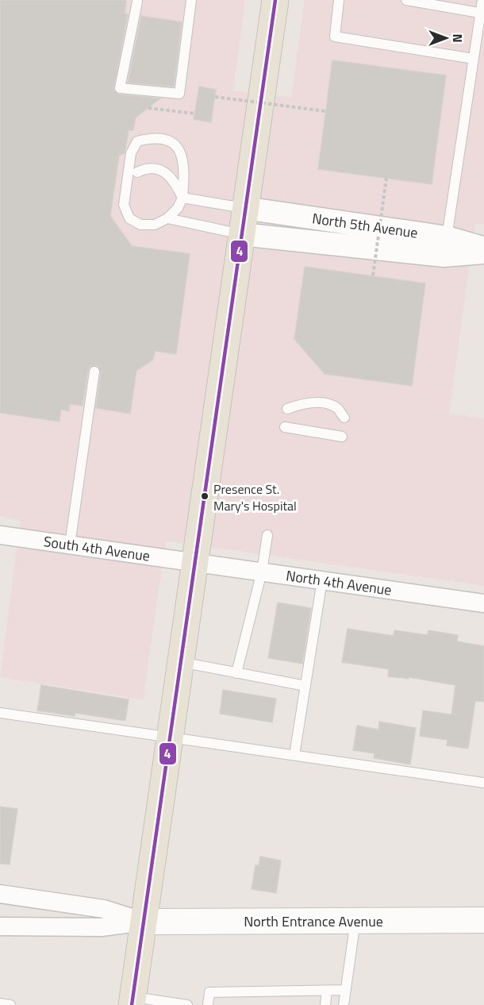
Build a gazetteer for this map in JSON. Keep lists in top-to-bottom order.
{
  "streets": {
    "main road": ["North Entrance Avenue"],
    "street": ["North 5th Avenue", "South 4th Avenue", "North 4th Avenue"]
  },
  "crossings": [
    ["South 4th Avenue", "North 4th Avenue"]
  ],
  "places": ["Presence St. Mary's Hospital"],
  "lines": ["transit line 4"],
  "north": "right"
}
